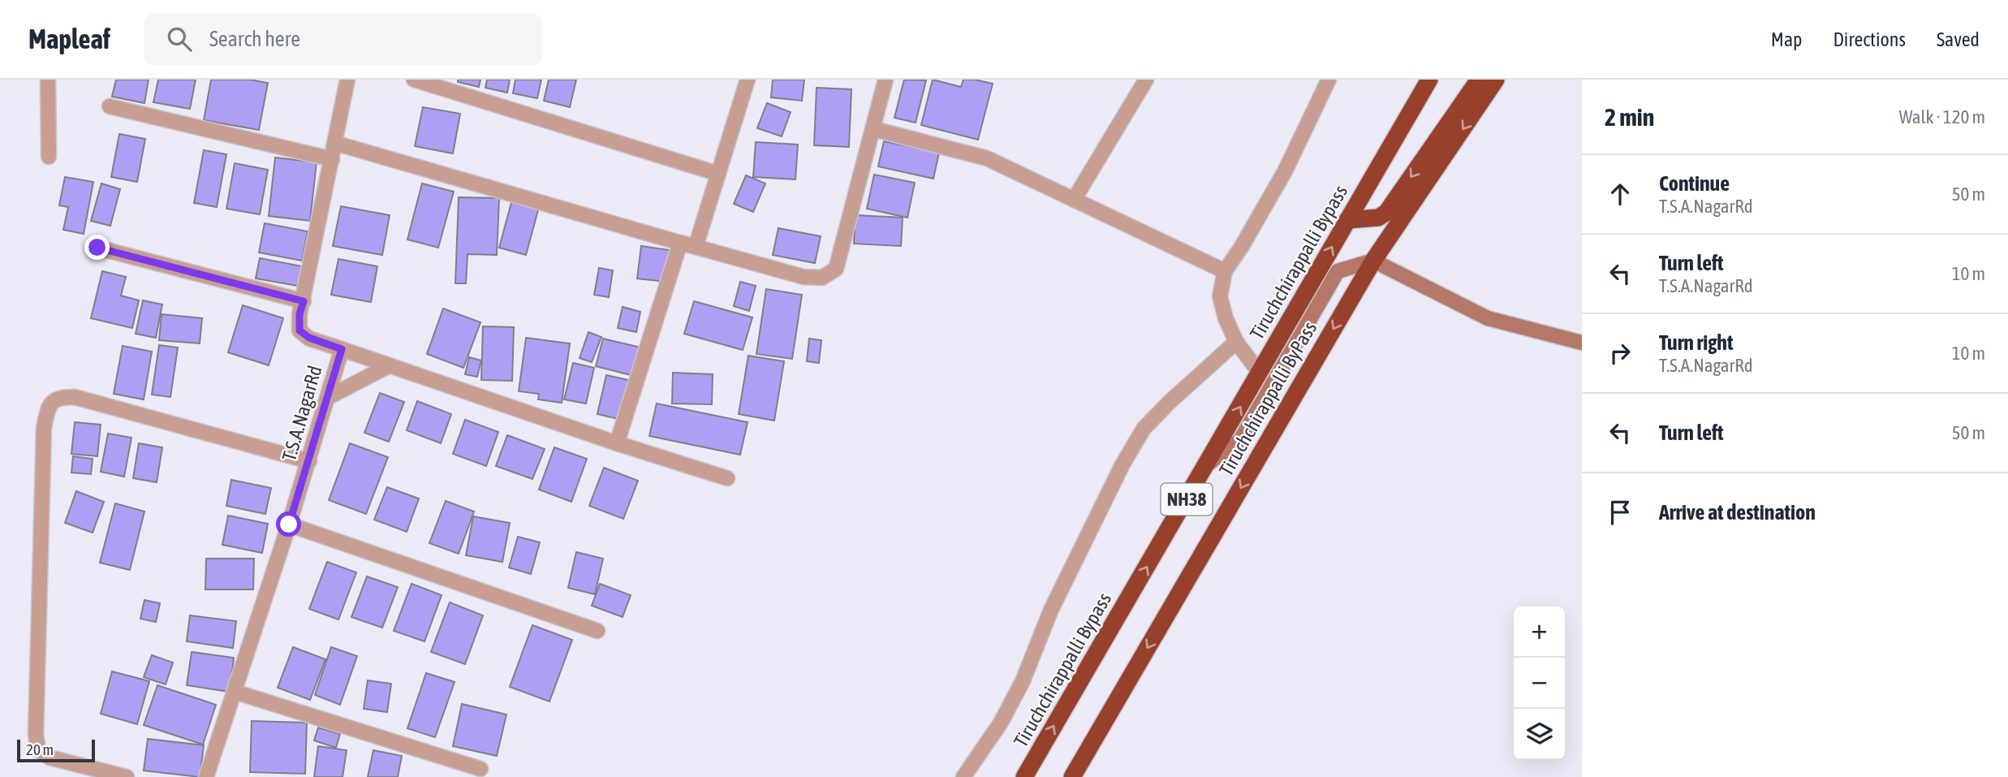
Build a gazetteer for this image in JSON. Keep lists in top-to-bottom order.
{
  "streets": {
    "highway": ["Tiruchchirappalli Bypass", "Tiruchchirappalli ByPass", "NH38"],
    "street": ["T.S.A.NagarRd"]
  },
  "crossings": [
    ["Tiruchchirappalli Bypass", "Tiruchchirappalli ByPass"]
  ],
  "one_way": ["Tiruchchirappalli Bypass", "Tiruchchirappalli ByPass"],
  "scale_bar": "20 m",
  "page": {
    "header": "Mapleaf",
    "search": "Search here",
    "nav": ["Map", "Directions", "Saved"],
    "heading": ["2 min", "Walk · 120 m"],
    "list": [
      ["Continue", "T.S.A.NagarRd", "50 m"],
      ["Turn left", "T.S.A.NagarRd", "10 m"],
      ["Turn right", "T.S.A.NagarRd", "10 m"],
      ["Turn left", "50 m"],
      "Arrive at destination"
    ],
    "map_buttons": ["+", "−"],
    "scale": "20 m"
  }
}
